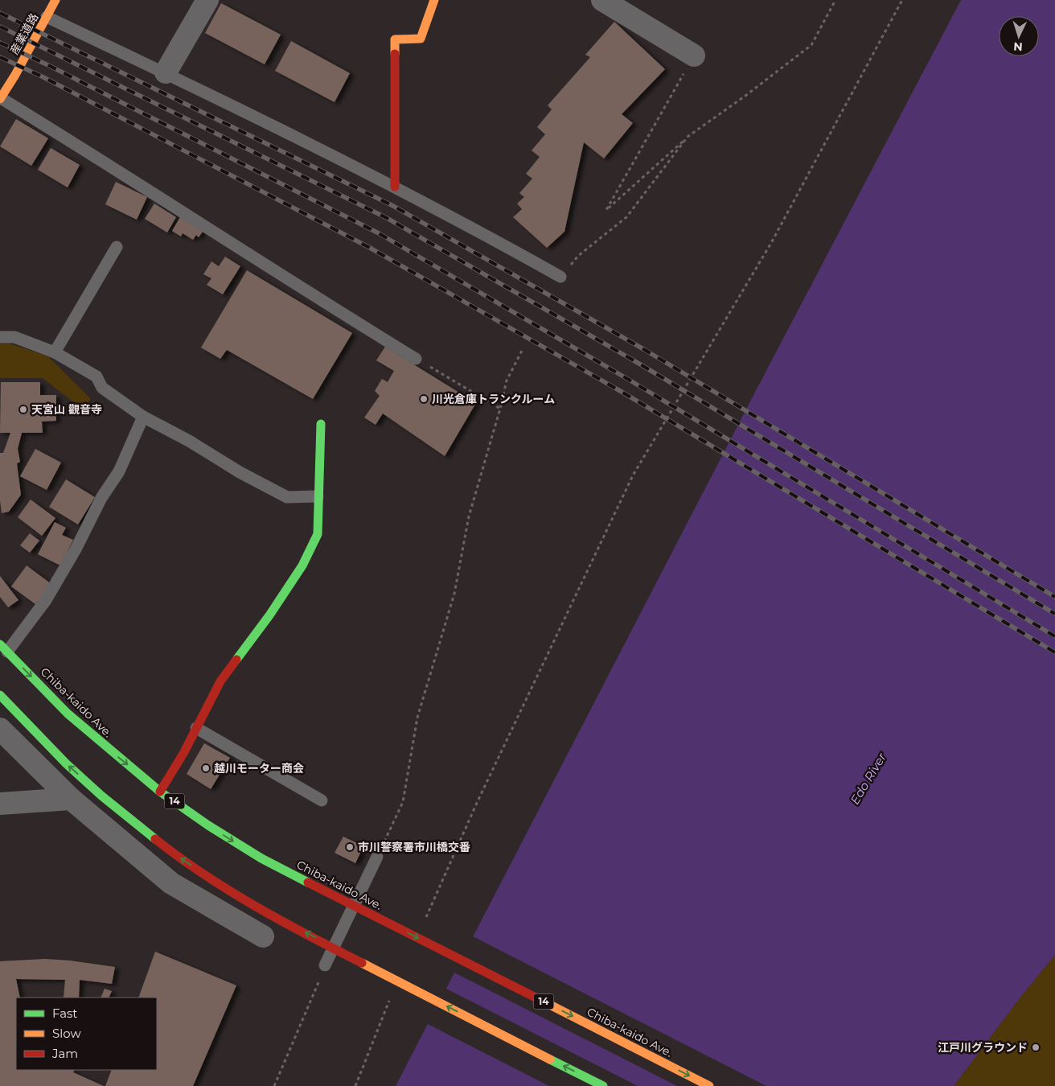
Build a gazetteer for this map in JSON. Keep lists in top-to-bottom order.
{
  "streets": {
    "main road": ["産業道路", "Chiba-kaido Ave.", "14"]
  },
  "water": ["Edo River"],
  "places": [
    "川光倉庫トランクルーム",
    "天宮山 觀音寺",
    "越川モーター商会",
    "市川警察署市川橋交番",
    "江戸川グラウンド"
  ],
  "legend": ["Fast", "Slow", "Jam"],
  "north": "bottom"
}
